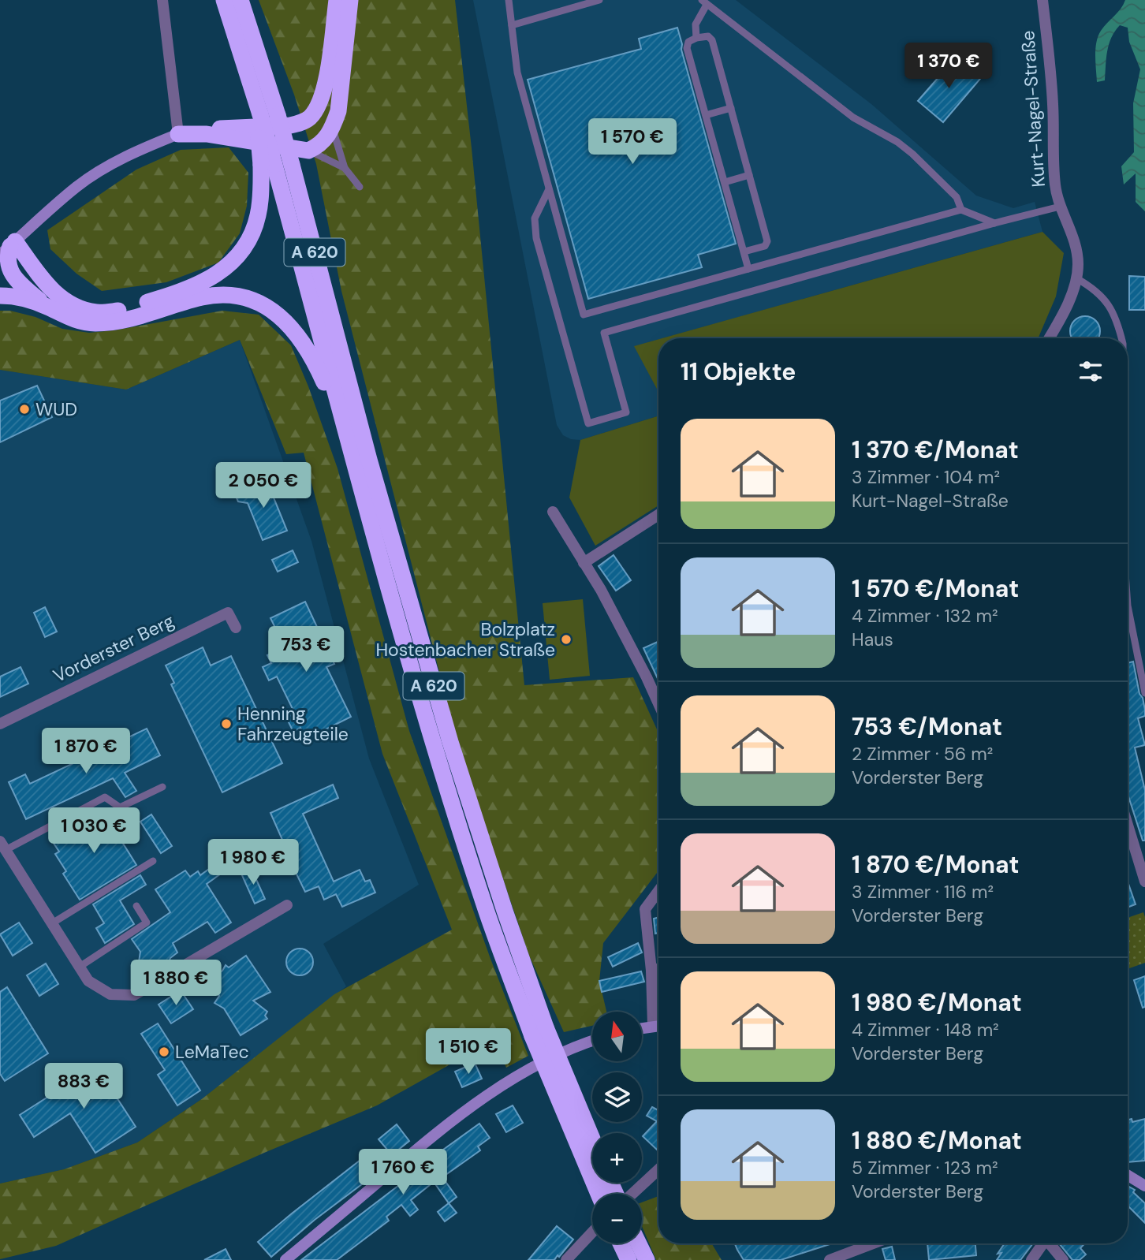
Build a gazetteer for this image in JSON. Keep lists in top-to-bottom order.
{
  "streets": {
    "highway": ["A 620"],
    "street": ["Kurt-Nagel-Straße", "Vorderster Berg"]
  },
  "places": [
    "WUD",
    "Bolzplatz Hostenbacher Straße",
    "Henning Fahrzeugteile",
    "LeMaTec"
  ],
  "north": "top",
  "page": {
    "price": [
      "1 370 €",
      "1 570 €",
      "2 050 €",
      "753 €",
      "1 870 €",
      "1 030 €",
      "1 980 €",
      "1 880 €",
      "1 510 €",
      "883 €",
      "1 760 €"
    ],
    "heading": "11 Objekte",
    "list": [
      {
        "name": "1 370 €/Monat",
        "note": "3 Zimmer · 104 m² · Kurt-Nagel-Straße"
      },
      {
        "name": "1 570 €/Monat",
        "note": "4 Zimmer · 132 m² · Haus"
      },
      {
        "name": "753 €/Monat",
        "note": "2 Zimmer · 56 m² · Vorderster Berg"
      },
      {
        "name": "1 870 €/Monat",
        "note": "3 Zimmer · 116 m² · Vorderster Berg"
      },
      {
        "name": "1 980 €/Monat",
        "note": "4 Zimmer · 148 m² · Vorderster Berg"
      },
      {
        "name": "1 880 €/Monat",
        "note": "5 Zimmer · 123 m² · Vorderster Berg"
      }
    ],
    "map_buttons": ["+", "−"]
  }
}
